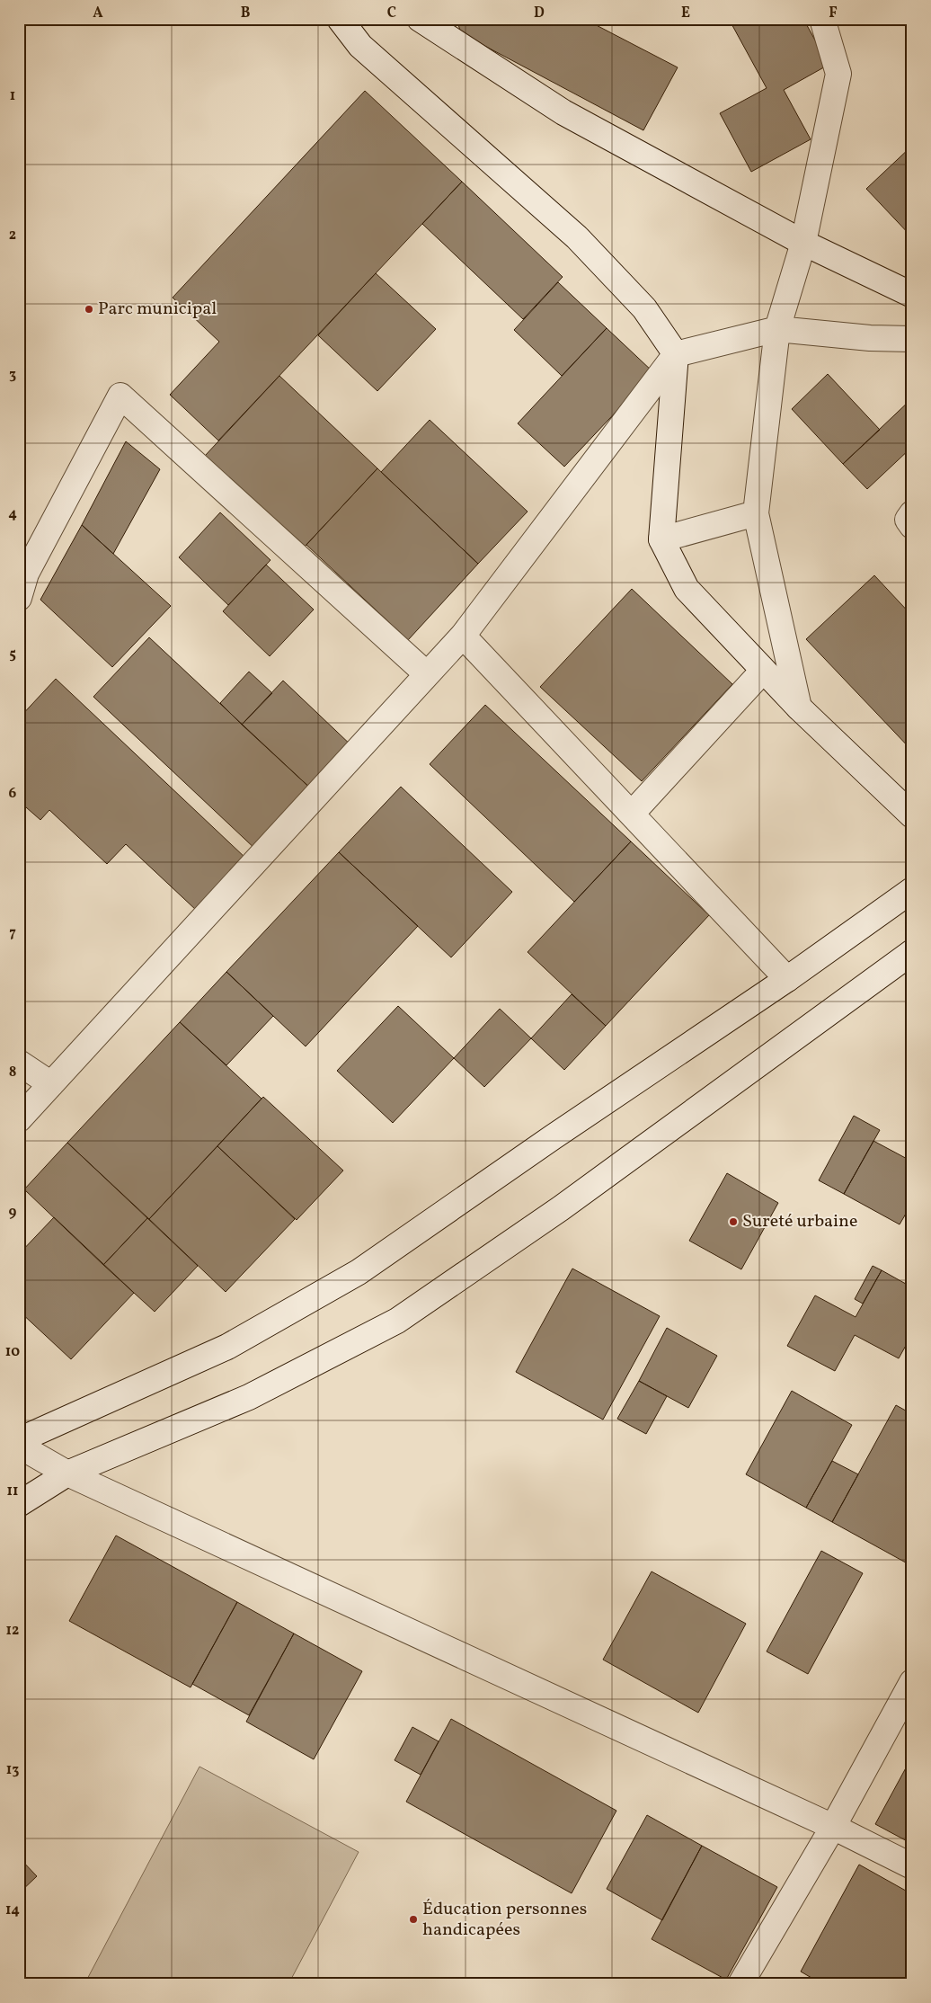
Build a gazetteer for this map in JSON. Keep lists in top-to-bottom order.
{
  "places": ["Parc municipal", "Sureté urbaine", "Éducation personnes handicapées"],
  "grid": {
    "columns": [
      "A",
      "B",
      "C",
      "D",
      "E",
      "F"
    ],
    "rows": [
      "1",
      "2",
      "3",
      "4",
      "5",
      "6",
      "7",
      "8",
      "9",
      "10",
      "11",
      "12",
      "13",
      "14"
    ]
  }
}
